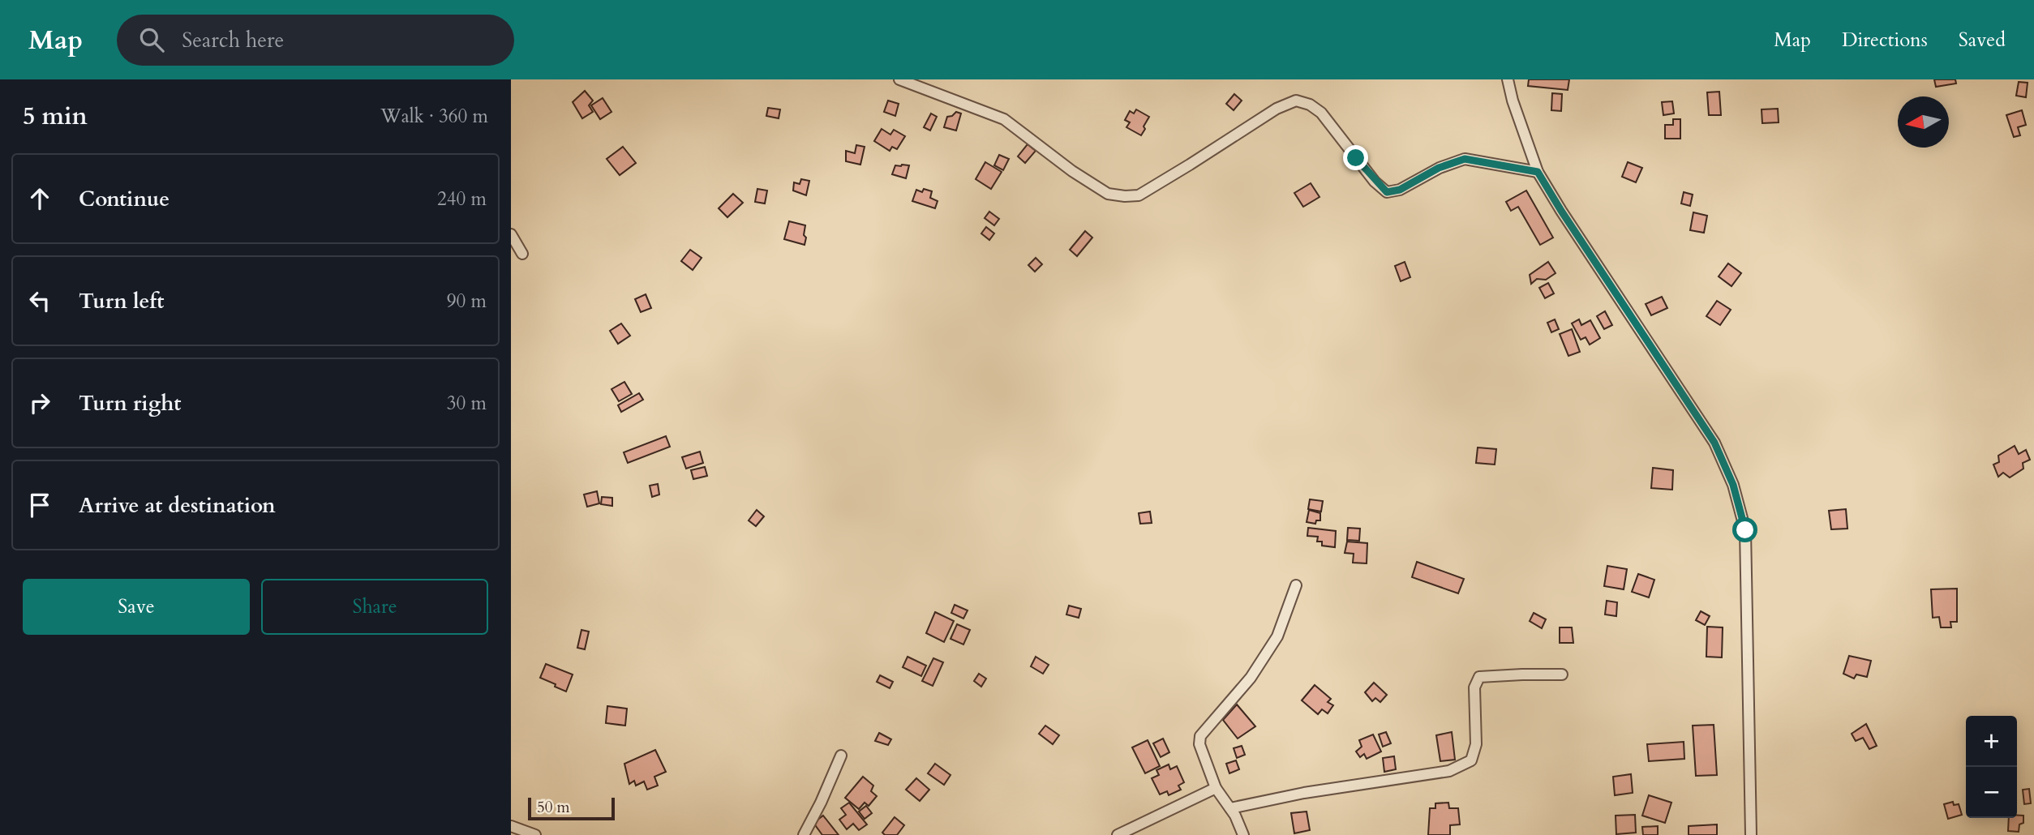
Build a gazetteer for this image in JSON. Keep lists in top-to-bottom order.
{
  "scale_bar": "50 m",
  "north": "left",
  "page": {
    "header": "Map",
    "search": "Search here",
    "nav": ["Map", "Directions", "Saved"],
    "heading": ["5 min", "Walk · 360 m"],
    "list": [
      ["Continue", "240 m"],
      ["Turn left", "90 m"],
      ["Turn right", "30 m"],
      "Arrive at destination"
    ],
    "buttons": ["Save", "Share"],
    "map_buttons": ["+", "−"],
    "scale": "50 m"
  }
}
